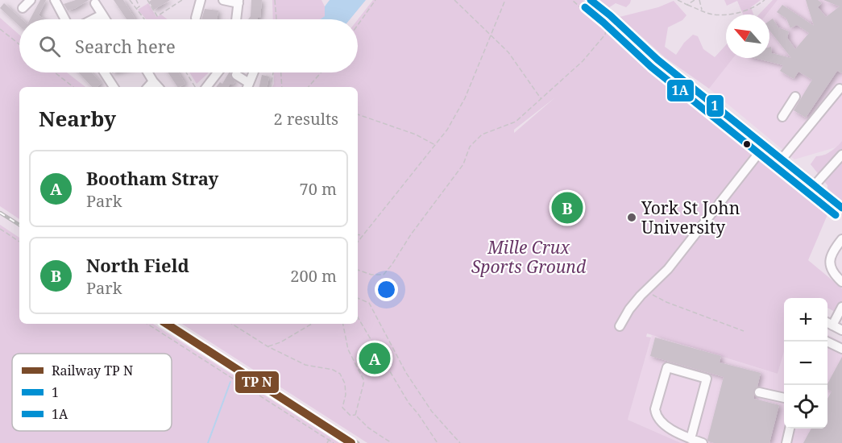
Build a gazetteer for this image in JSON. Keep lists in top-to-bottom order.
{
  "parks": ["Mille Crux Sports Ground"],
  "places": ["York St John University"],
  "lines": ["transit line 1", "transit line 1A"],
  "legend": ["Railway TP N", "1", "1A"],
  "north": "top left",
  "page": {
    "search": "Search here",
    "heading": ["Nearby", "2 results"],
    "list": [
      {
        "mark": "A",
        "name": "Bootham Stray",
        "note": "Park",
        "value": "70 m"
      },
      {
        "mark": "B",
        "name": "North Field",
        "note": "Park",
        "value": "200 m"
      }
    ],
    "pins": ["B", "A"],
    "map_buttons": ["+", "−"]
  }
}
